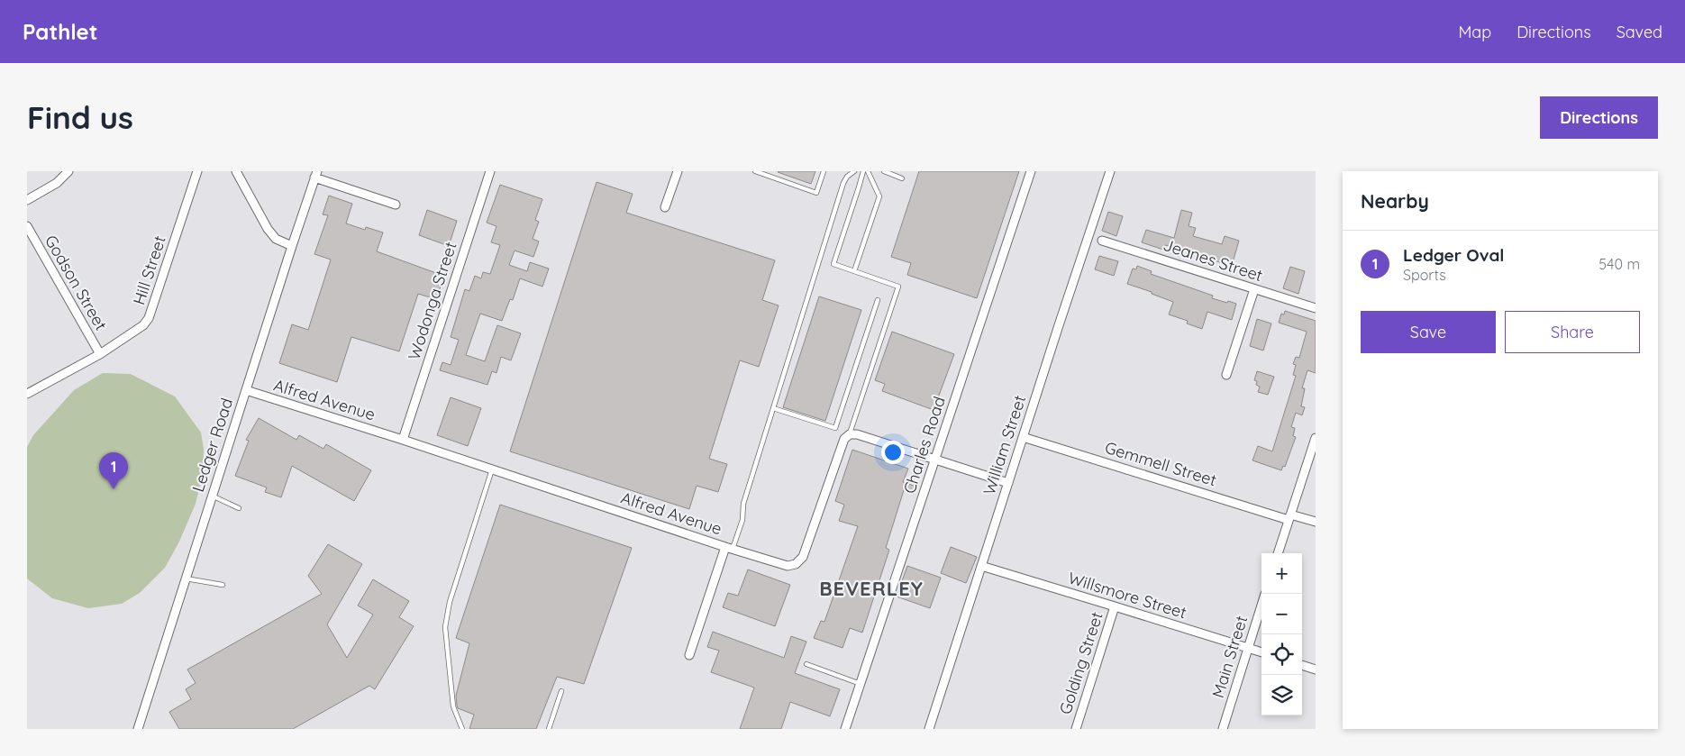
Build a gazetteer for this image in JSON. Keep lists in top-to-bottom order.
{
  "streets": {
    "street": [
      "Jeanes Street",
      "Hill Street",
      "Godson Street",
      "Wodonga Street",
      "Alfred Avenue",
      "Ledger Road",
      "Charles Road",
      "William Street",
      "Gemmell Street",
      "Willsmore Street",
      "Main Street",
      "Golding Street"
    ]
  },
  "crossings": [
    ["Hill Street", "Godson Street"],
    ["Wodonga Street", "Alfred Avenue"],
    ["Alfred Avenue", "Ledger Road"],
    ["William Street", "Gemmell Street"],
    ["William Street", "Willsmore Street"],
    ["Willsmore Street", "Main Street"],
    ["Willsmore Street", "Golding Street"]
  ],
  "districts": ["BEVERLEY"],
  "page": {
    "header": "Pathlet",
    "nav": ["Map", "Directions", "Saved"],
    "buttons": [
      "Directions",
      ["Save", "Share"]
    ],
    "title": "Find us",
    "heading": "Nearby",
    "list": [
      {
        "mark": "1",
        "name": "Ledger Oval",
        "note": "Sports",
        "value": "540 m"
      }
    ],
    "pins": "1",
    "map_buttons": ["+", "−"]
  }
}
